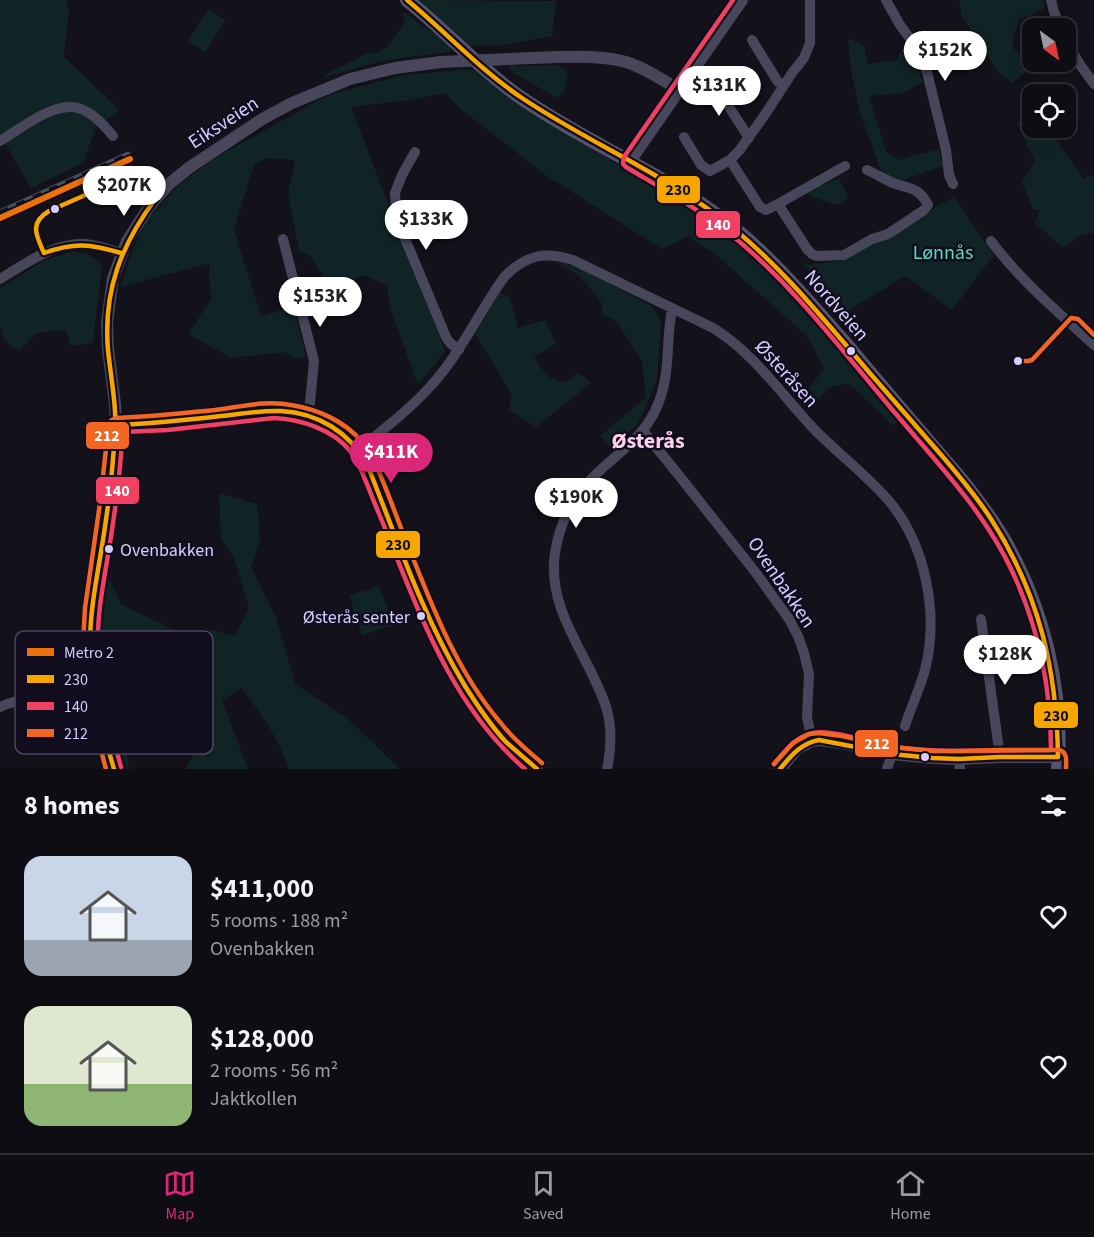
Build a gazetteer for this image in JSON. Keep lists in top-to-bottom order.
{
  "streets": {
    "main road": ["Nordveien"],
    "street": ["Eiksveien", "Østeråsen", "Ovenbakken"]
  },
  "districts": ["Østerås"],
  "parks": ["Lønnås"],
  "places": ["Ovenbakken", "Østerås senter"],
  "lines": [
    "transit line 230",
    "transit line 140",
    "metro line 2",
    "transit line 212"
  ],
  "legend": [
    "Metro 2",
    "230",
    "140",
    "212"
  ],
  "north": "bottom right",
  "page": {
    "price": [
      "$152K",
      "$131K",
      "$207K",
      "$133K",
      "$153K",
      "$411K",
      "$190K",
      "$128K"
    ],
    "heading": "8 homes",
    "list": [
      {
        "name": "$411,000",
        "note": "5 rooms · 188 m² · Ovenbakken"
      },
      {
        "name": "$128,000",
        "note": "2 rooms · 56 m² · Jaktkollen"
      }
    ],
    "tabs": ["Map", "Saved", "Home"]
  }
}
